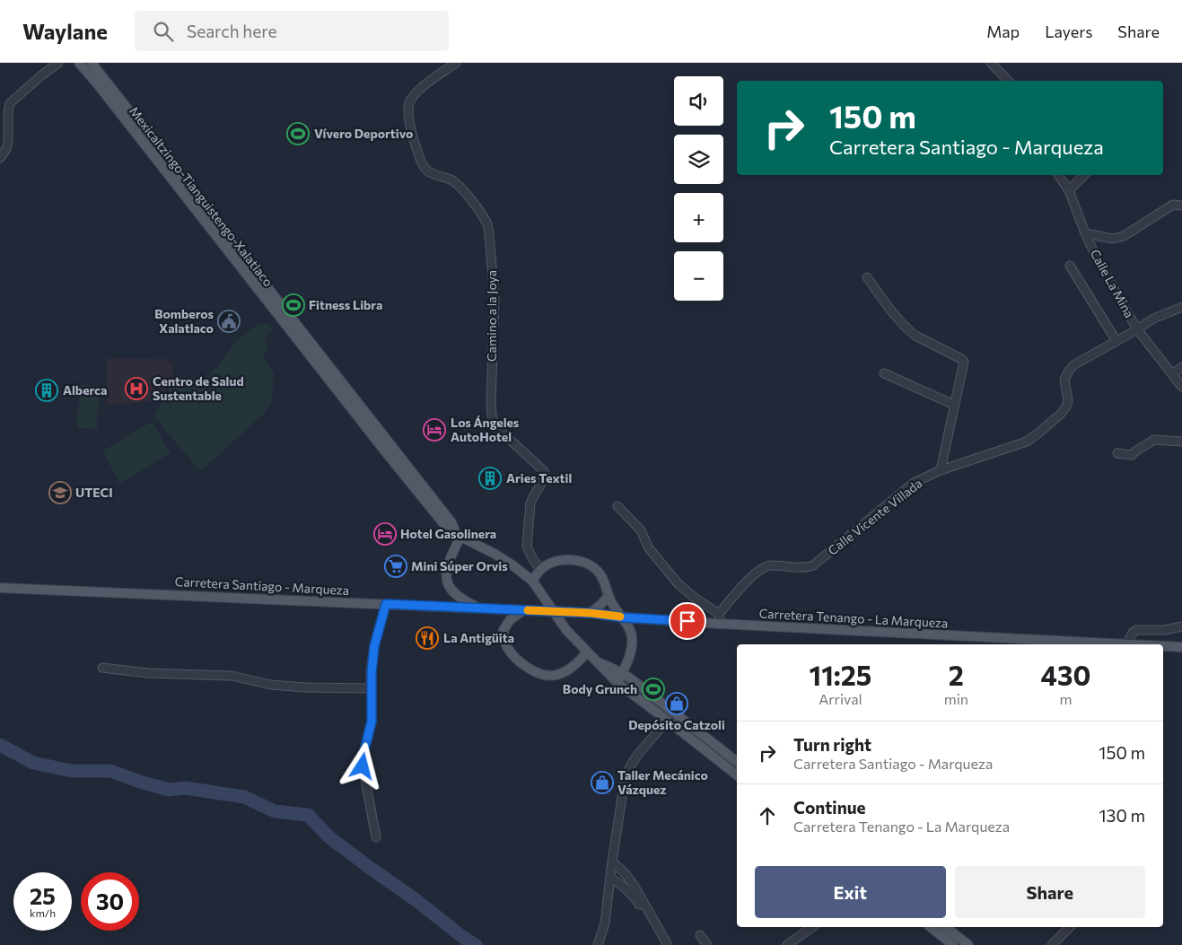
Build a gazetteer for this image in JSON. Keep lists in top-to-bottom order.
{
  "streets": {
    "main road": ["Mexicaltzingo-Tianguistengo-Xalatlaco", "Carretera Santiago - Marqueza", "Carretera Tenango - La Marqueza"],
    "street": ["Calle La Mina", "Camino a la Joya", "Calle Vicente Villada"]
  },
  "crossings": [
    ["Calle La Mina", "Calle Vicente Villada"],
    ["Carretera Santiago - Marqueza", "Carretera Tenango - La Marqueza"]
  ],
  "places": {
    "sports": ["Vívero Deportivo", "Fitness Libra", "Body Grunch"],
    "public building": ["Bomberos Xalatlaco"],
    "hospital": ["Centro de Salud Sustentable"],
    "building": ["Alberca", "Aries Textil"],
    "hotel": ["Los Ángeles AutoHotel", "Hotel Gasolinera"],
    "school or university": ["UTECI"],
    "supermarket": ["Mini Súper Orvis"],
    "restaurant": ["La Antigüita"],
    "shop": ["Depósito Catzoli", "Taller Mecánico Vázquez"]
  },
  "page": {
    "header": "Waylane",
    "search": "Search here",
    "nav": ["Map", "Layers", "Share"],
    "map_buttons": ["+", "−"],
    "turn": ["150 m", "Carretera Santiago - Marqueza"],
    "eta": [
      "11:25",
      "Arrival",
      "2",
      "min",
      "430",
      "m"
    ],
    "list": [
      {
        "name": "Turn right",
        "note": "Carretera Santiago - Marqueza",
        "value": "150 m"
      },
      {
        "name": "Continue",
        "note": "Carretera Tenango - La Marqueza",
        "value": "130 m"
      }
    ],
    "buttons": ["Exit", "Share"],
    "speed": "25 km/h",
    "limit": "30"
  }
}
